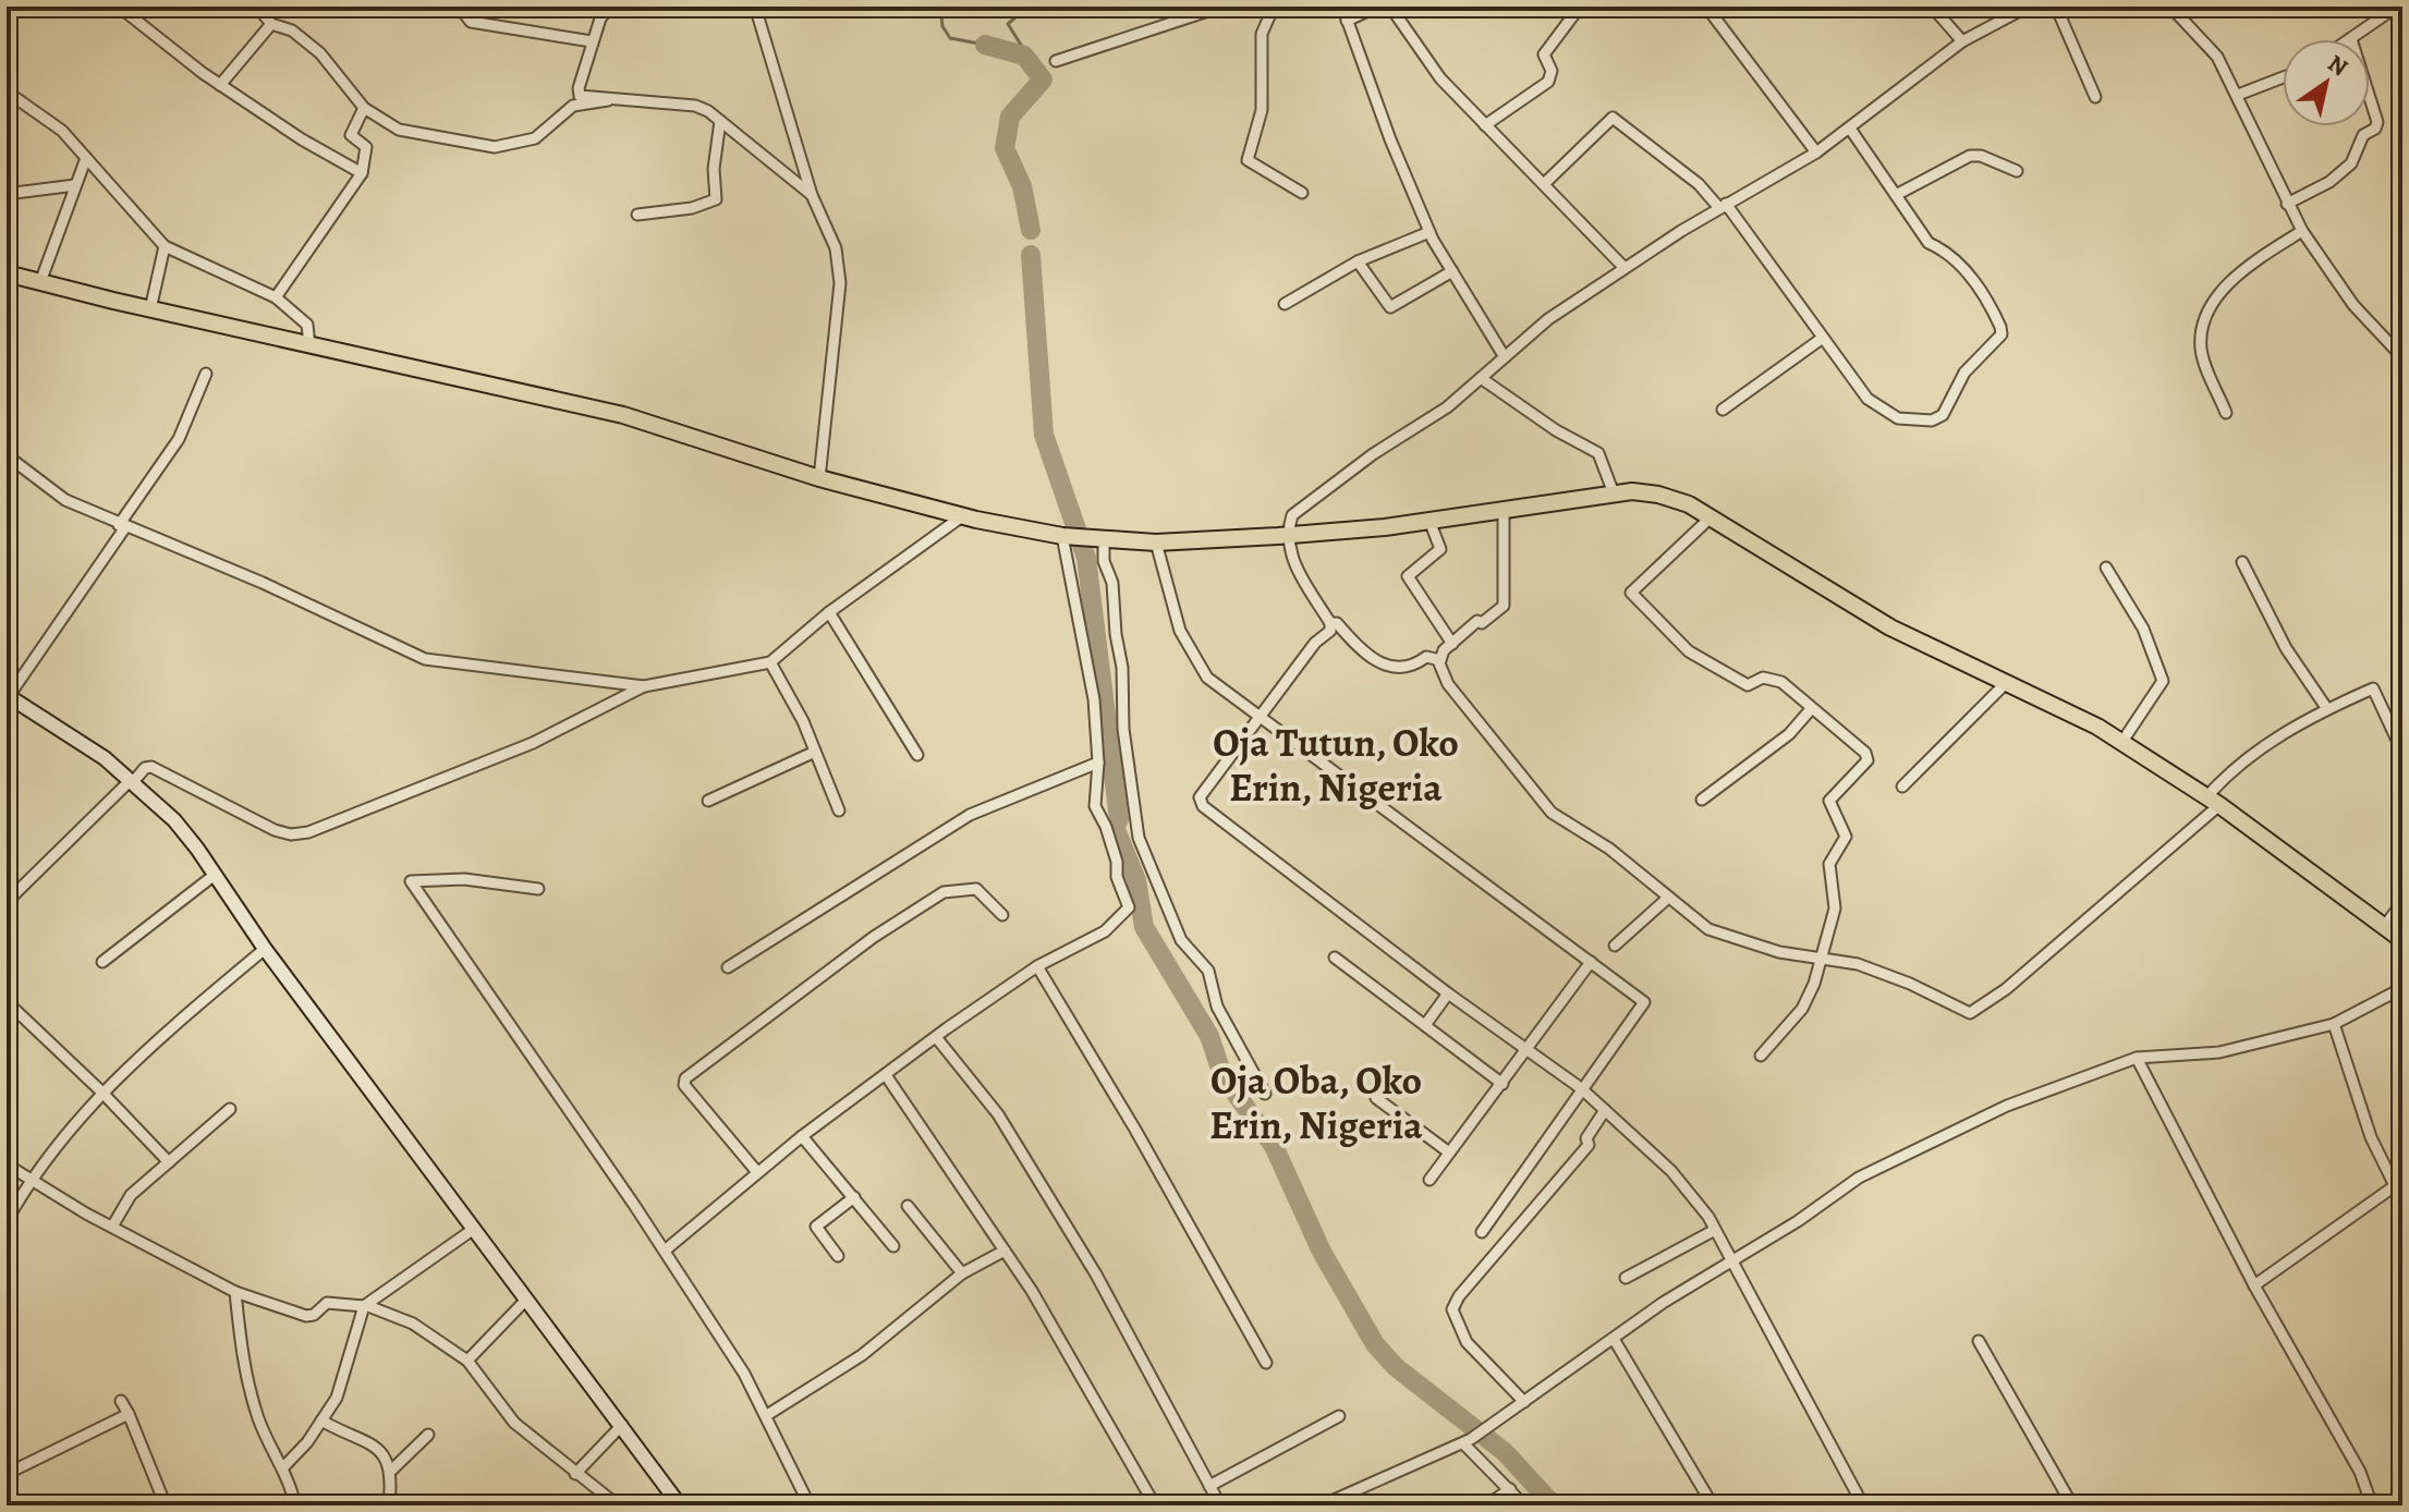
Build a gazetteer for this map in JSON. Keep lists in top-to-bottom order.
{
  "districts": ["Oja Tutun, Oko Erin, Nigeria", "Oja Oba, Oko Erin, Nigeria"],
  "north": "top right"
}
